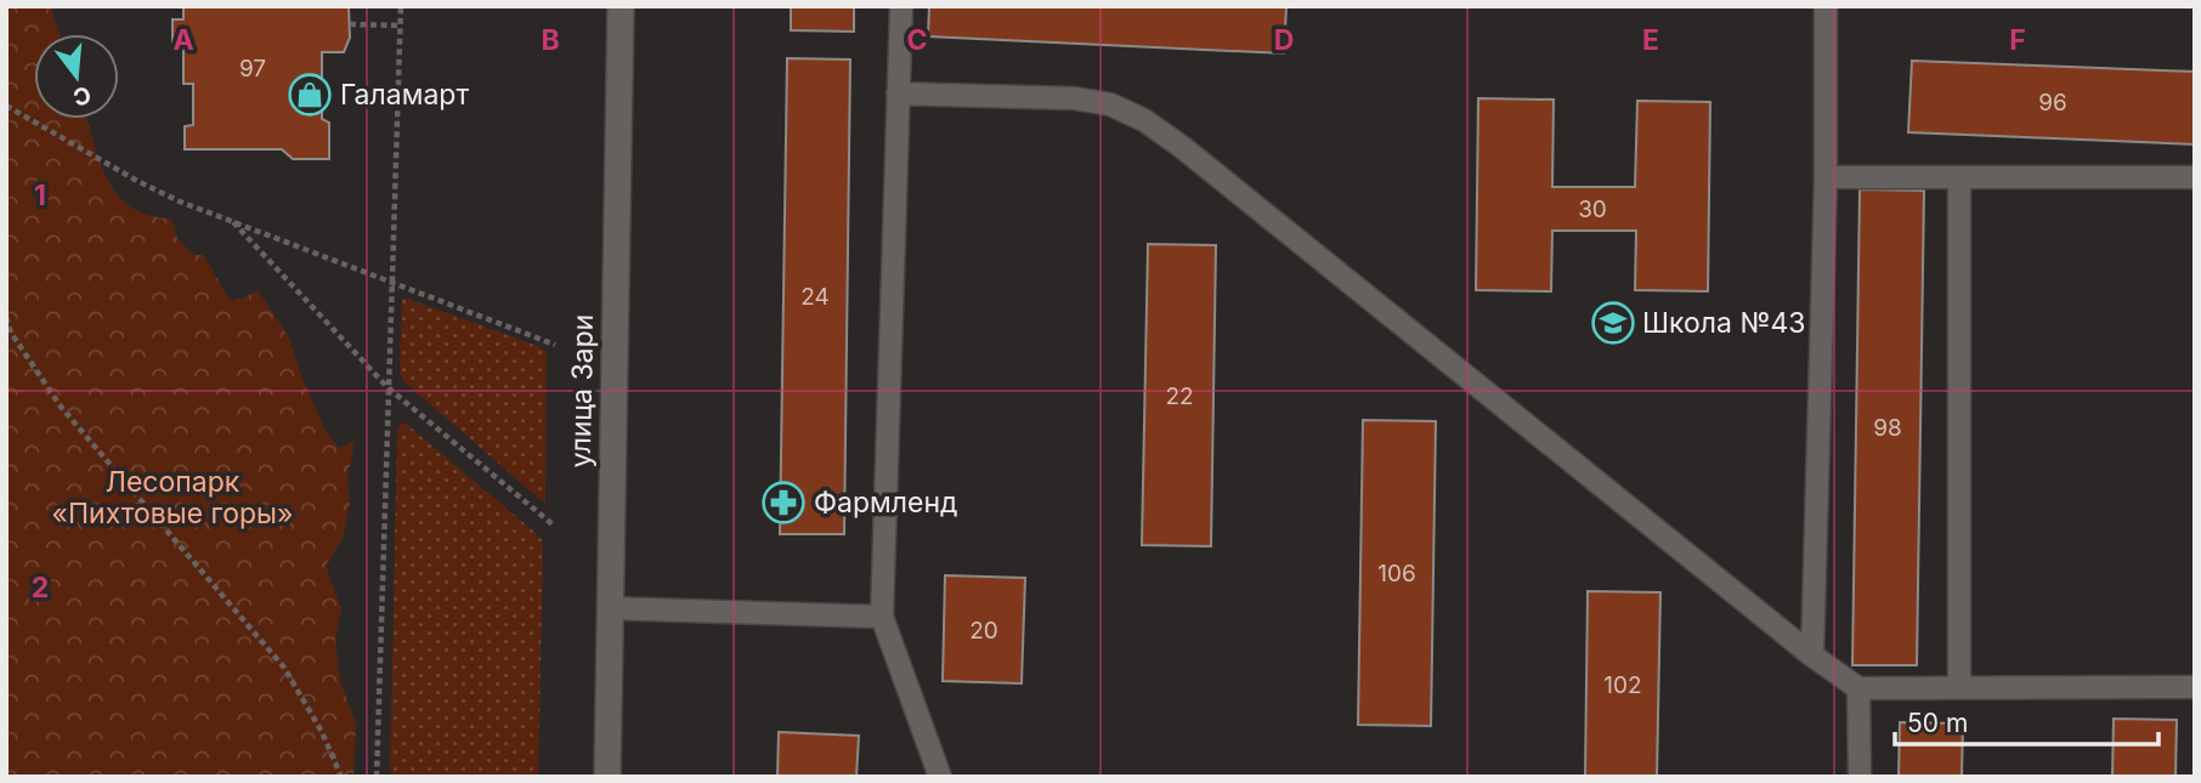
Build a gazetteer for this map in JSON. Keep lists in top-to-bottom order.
{
  "streets": {
    "street": ["улица Зари"]
  },
  "parks": ["Лесопарк «Пихтовые горы»"],
  "places": {
    "shop": ["Галамарт"],
    "school or university": ["Школа №43"],
    "pharmacy": ["Фармленд"]
  },
  "house_numbers": [
    "97",
    "96",
    "30",
    "24",
    "22",
    "98",
    "106",
    "20",
    "102"
  ],
  "scale_bar": "50 m",
  "north": "bottom",
  "grid": {
    "columns": [
      "A",
      "B",
      "C",
      "D",
      "E",
      "F"
    ],
    "rows": ["1", "2"]
  }
}
